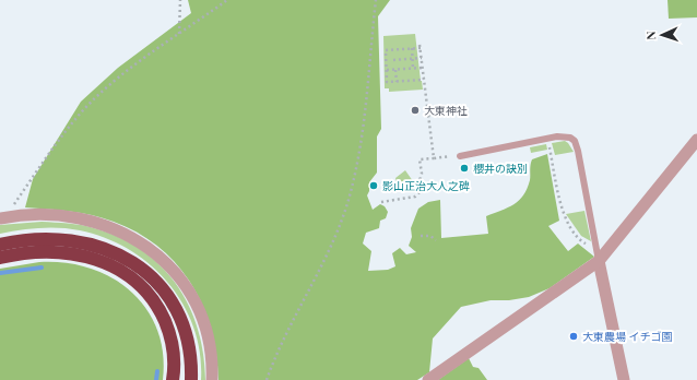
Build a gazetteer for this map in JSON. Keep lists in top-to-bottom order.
{
  "places": [
    "大東神社",
    "櫻井の訣別",
    "影山正治大人之碑",
    "大東農場 イチゴ園"
  ],
  "north": "left"
}
